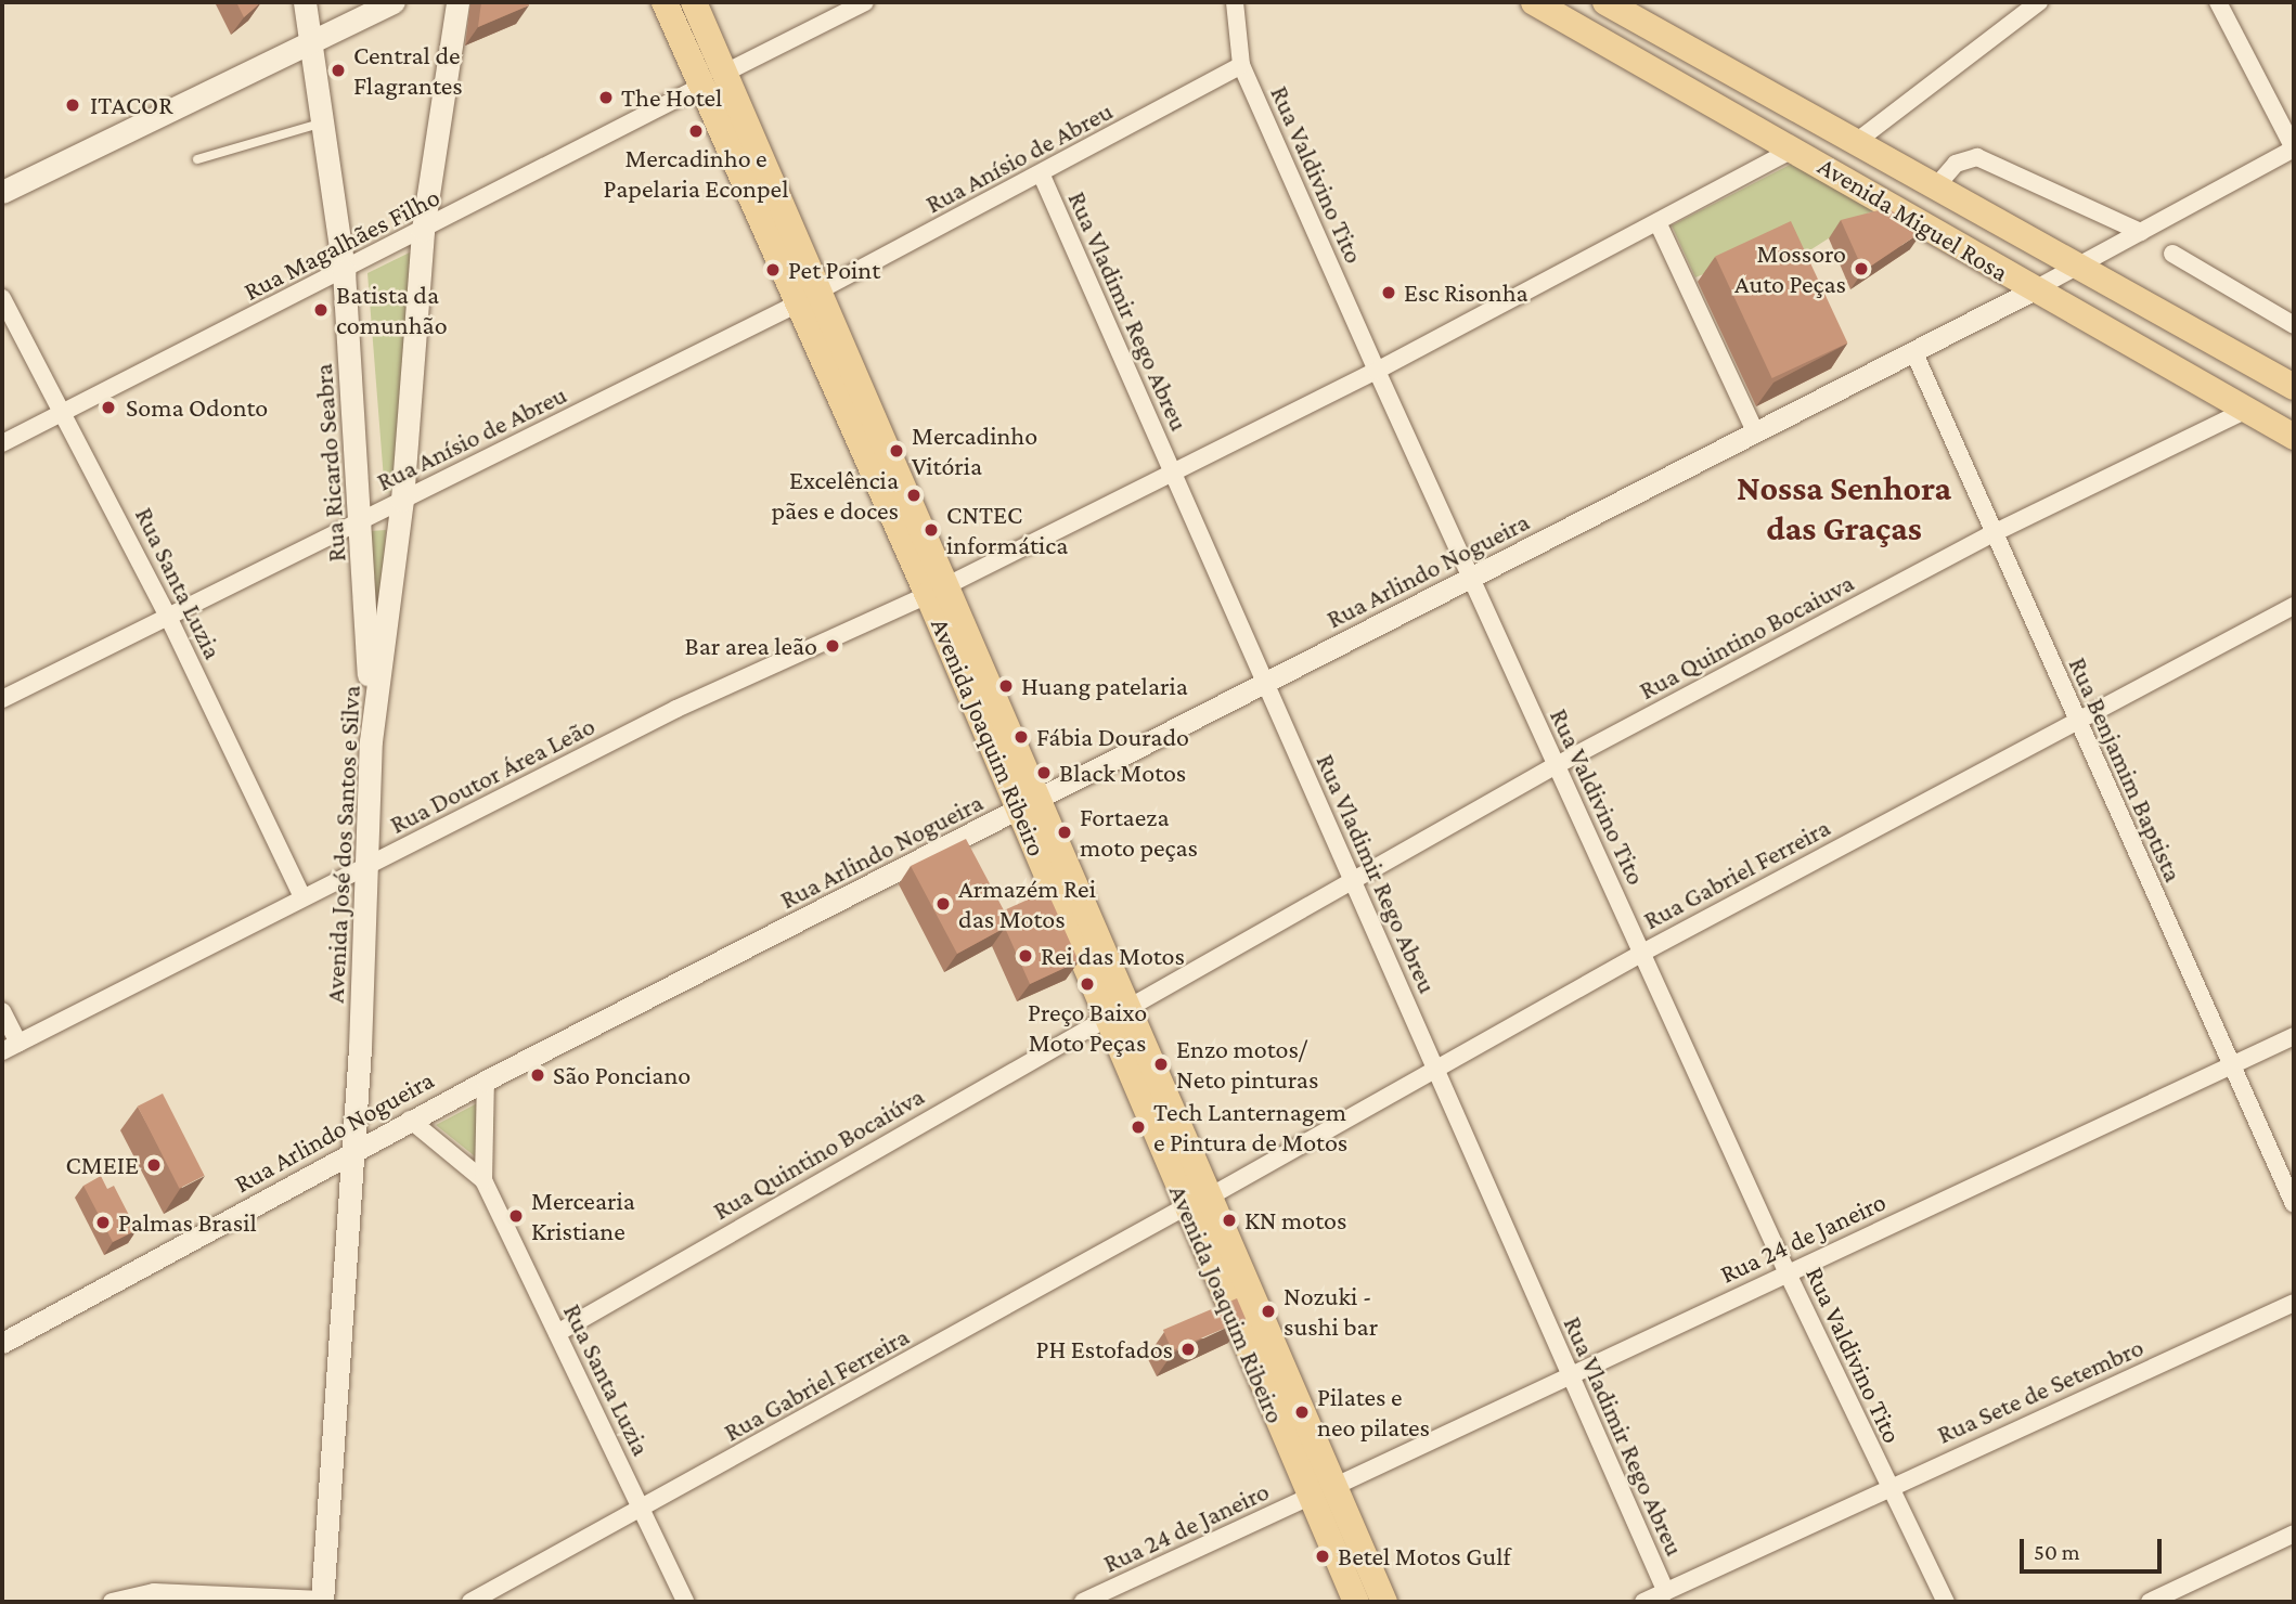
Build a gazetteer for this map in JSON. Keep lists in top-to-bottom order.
{
  "streets": {
    "main road": [
      "Avenida Miguel Rosa",
      "Rua Ricardo Seabra",
      "Avenida Joaquim Ribeiro",
      "Avenida José dos Santos e Silva"
    ],
    "street": [
      "Rua Anísio de Abreu",
      "Rua Valdivino Tito",
      "Rua Magalhães Filho",
      "Rua Vladimir Rego Abreu",
      "Rua Arlindo Nogueira",
      "Rua Santa Luzia",
      "Rua Quintino Bocaiuva",
      "Rua Benjamim Baptista",
      "Rua Doutor Área Leão",
      "Rua Gabriel Ferreira",
      "Rua Quintino Bocaiúva",
      "Rua 24 de Janeiro",
      "Rua Sete de Setembro"
    ]
  },
  "crossings": [
    ["Rua Anísio de Abreu", "Rua Valdivino Tito"],
    ["Rua Anísio de Abreu", "Rua Vladimir Rego Abreu"],
    ["Rua Anísio de Abreu", "Rua Ricardo Seabra"],
    ["Rua Anísio de Abreu", "Rua Santa Luzia"],
    ["Rua Anísio de Abreu", "Avenida Joaquim Ribeiro"],
    ["Rua Anísio de Abreu", "Avenida José dos Santos e Silva"],
    ["Rua Valdivino Tito", "Rua Arlindo Nogueira"],
    ["Rua Valdivino Tito", "Rua Quintino Bocaiuva"],
    ["Rua Valdivino Tito", "Rua Doutor Área Leão"],
    ["Rua Valdivino Tito", "Rua Gabriel Ferreira"],
    ["Rua Valdivino Tito", "Rua Quintino Bocaiúva"],
    ["Rua Valdivino Tito", "Rua 24 de Janeiro"],
    ["Rua Valdivino Tito", "Rua Sete de Setembro"],
    ["Avenida Miguel Rosa", "Rua Arlindo Nogueira"],
    ["Avenida Miguel Rosa", "Rua Quintino Bocaiuva"],
    ["Avenida Miguel Rosa", "Rua Doutor Área Leão"],
    ["Rua Magalhães Filho", "Rua Ricardo Seabra"],
    ["Rua Magalhães Filho", "Rua Santa Luzia"],
    ["Rua Magalhães Filho", "Avenida Joaquim Ribeiro"],
    ["Rua Magalhães Filho", "Avenida José dos Santos e Silva"],
    ["Rua Vladimir Rego Abreu", "Rua Arlindo Nogueira"],
    ["Rua Vladimir Rego Abreu", "Rua Doutor Área Leão"],
    ["Rua Vladimir Rego Abreu", "Rua Gabriel Ferreira"],
    ["Rua Vladimir Rego Abreu", "Rua Quintino Bocaiúva"],
    ["Rua Vladimir Rego Abreu", "Rua 24 de Janeiro"],
    ["Rua Vladimir Rego Abreu", "Rua Sete de Setembro"],
    ["Rua Ricardo Seabra", "Avenida José dos Santos e Silva"],
    ["Rua Arlindo Nogueira", "Rua Santa Luzia"],
    ["Rua Arlindo Nogueira", "Avenida Joaquim Ribeiro"],
    ["Rua Arlindo Nogueira", "Rua Benjamim Baptista"],
    ["Rua Arlindo Nogueira", "Avenida José dos Santos e Silva"],
    ["Rua Santa Luzia", "Rua Doutor Área Leão"],
    ["Rua Santa Luzia", "Rua Gabriel Ferreira"],
    ["Rua Santa Luzia", "Rua Quintino Bocaiúva"],
    ["Rua Quintino Bocaiuva", "Rua Benjamim Baptista"],
    ["Rua Quintino Bocaiuva", "Rua Quintino Bocaiúva"],
    ["Avenida Joaquim Ribeiro", "Rua Doutor Área Leão"],
    ["Avenida Joaquim Ribeiro", "Rua Gabriel Ferreira"],
    ["Avenida Joaquim Ribeiro", "Rua Quintino Bocaiúva"],
    ["Avenida Joaquim Ribeiro", "Rua 24 de Janeiro"],
    ["Rua Benjamim Baptista", "Rua Gabriel Ferreira"],
    ["Rua Benjamim Baptista", "Rua 24 de Janeiro"],
    ["Rua Doutor Área Leão", "Avenida José dos Santos e Silva"]
  ],
  "districts": ["Nossa Senhora das Graças"],
  "places": [
    "Central de Flagrantes",
    "The Hotel",
    "ITACOR",
    "Mercadinho e Papelaria Econpel",
    "Mossoro Auto Peças",
    "Pet Point",
    "Esc Risonha",
    "Batista da comunhão",
    "Soma Odonto",
    "Mercadinho Vitória",
    "Excelência pães e doces",
    "CNTEC informática",
    "Bar area leão",
    "Huang patelaria",
    "Fábia Dourado",
    "Black Motos",
    "Fortaeza moto peças",
    "Armazém Rei das Motos",
    "Rei das Motos",
    "Preço Baixo Moto Peças",
    "Enzo motos/ Neto pinturas",
    "São Ponciano",
    "Tech Lanternagem e Pintura de Motos",
    "CMEIE",
    "Mercearia Kristiane",
    "KN motos",
    "Palmas Brasil",
    "Nozuki - sushi bar",
    "PH Estofados",
    "Pilates e neo pilates",
    "Betel Motos Gulf"
  ],
  "scale_bar": "50 m"
}
